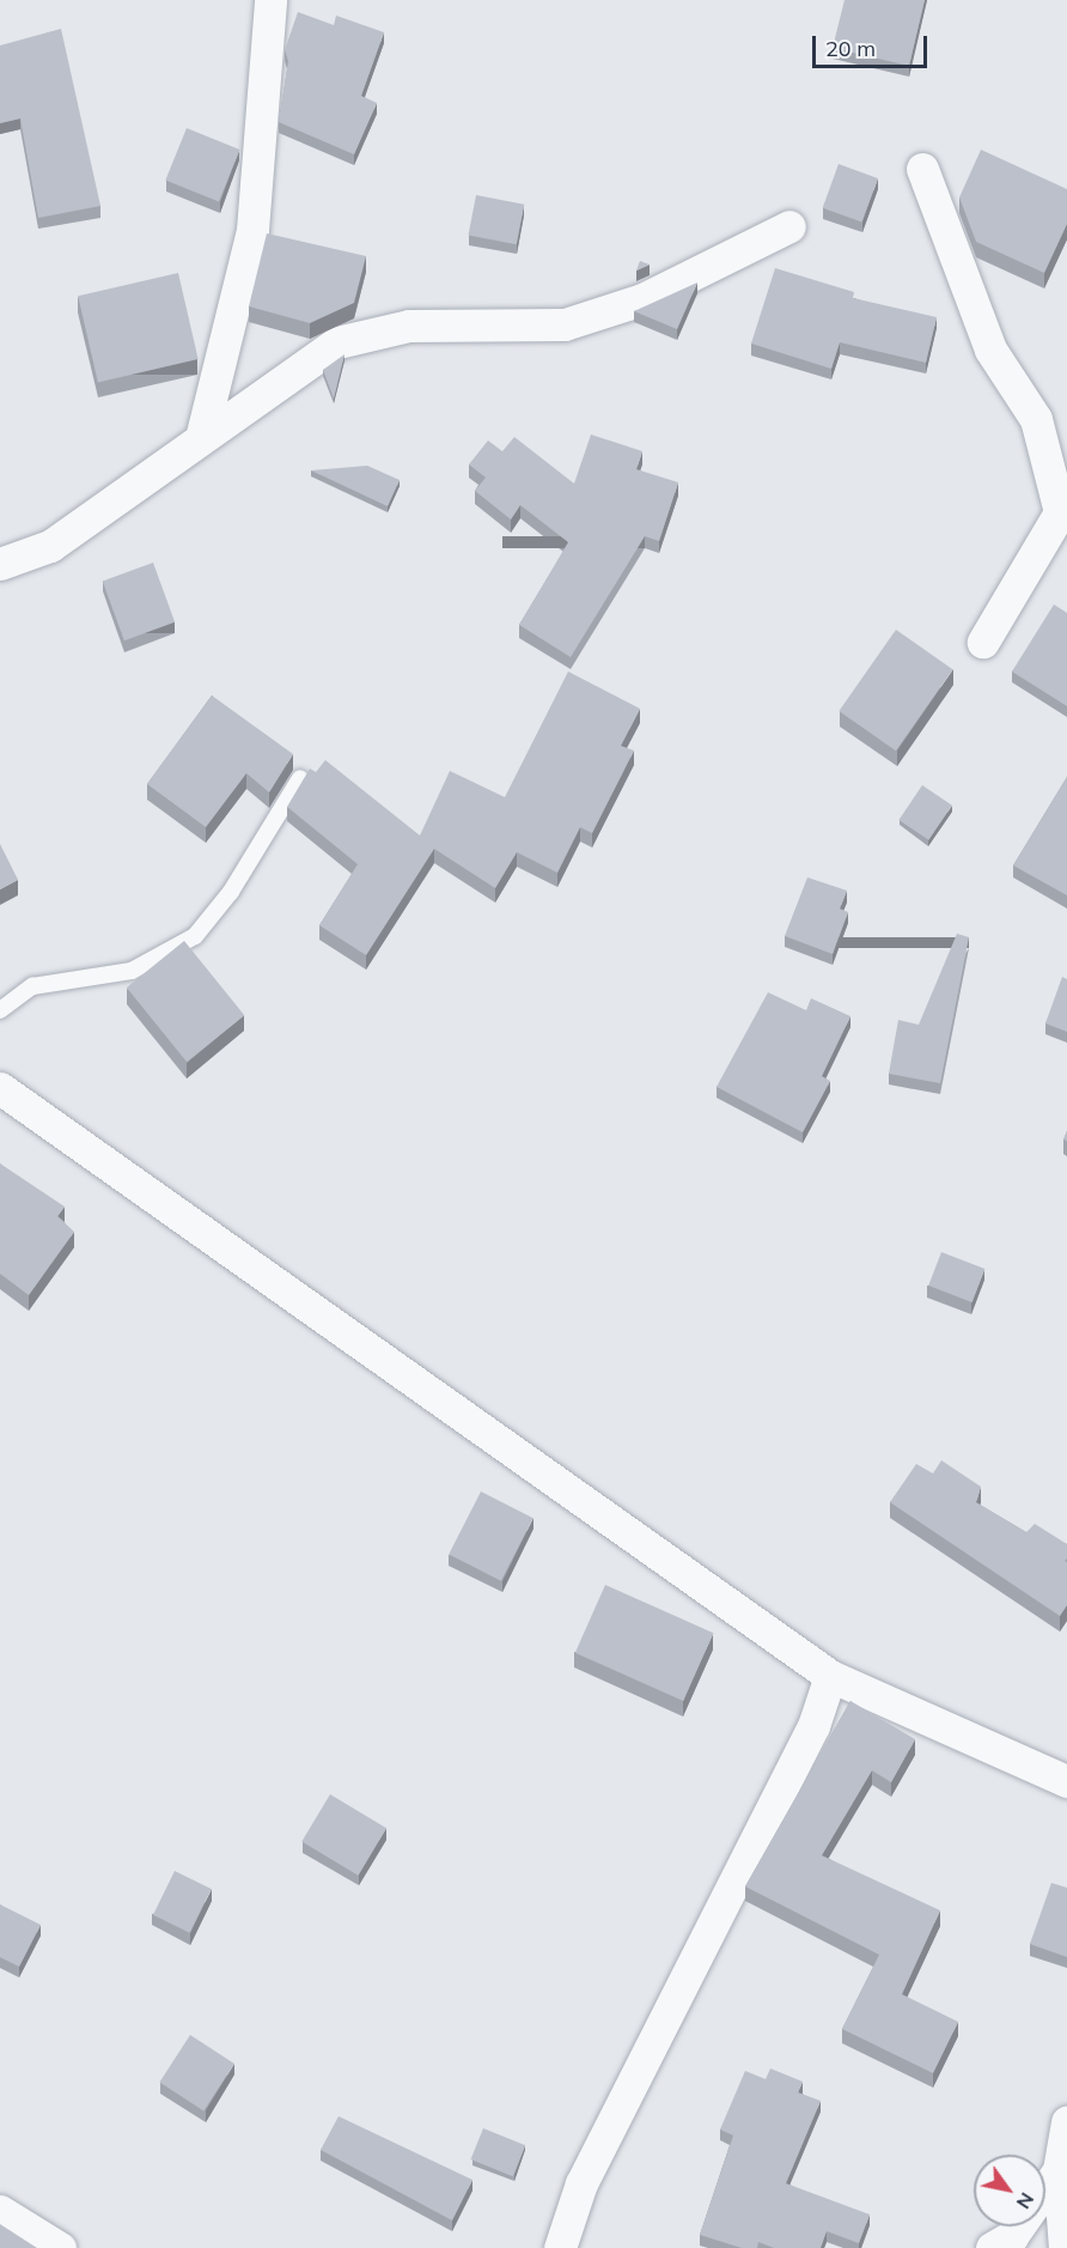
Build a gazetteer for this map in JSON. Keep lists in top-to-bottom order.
{
  "scale_bar": "20 m",
  "north": "bottom right"
}
